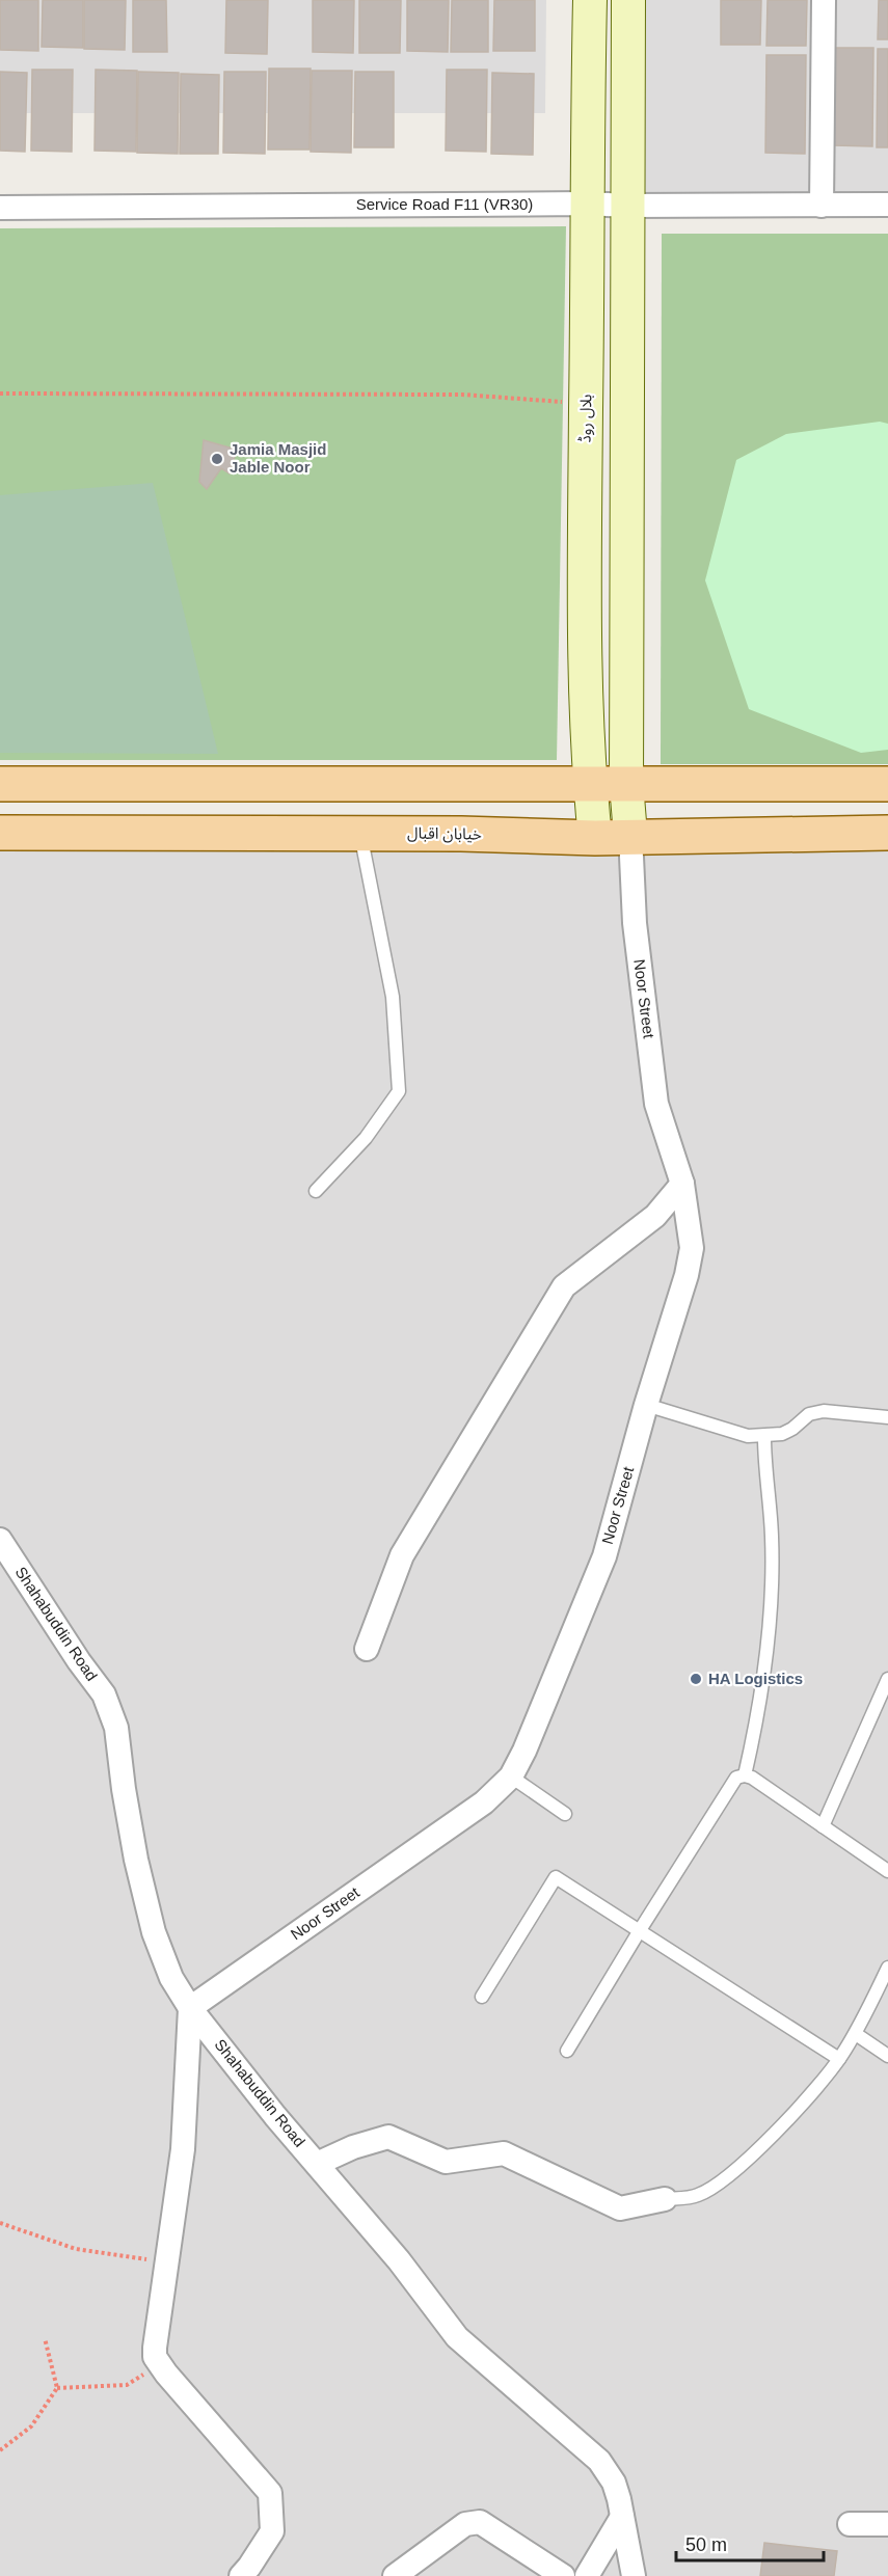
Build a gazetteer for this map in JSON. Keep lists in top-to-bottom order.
{
  "streets": {
    "main road": ["خیابان اقبال"],
    "street": [
      "Service Road F11 (VR30)",
      "ہلال روڈ",
      "Noor Street",
      "Shahabuddin Road"
    ]
  },
  "crossings": [
    ["Service Road F11 (VR30)", "ہلال روڈ"],
    ["ہلال روڈ", "خیابان اقبال"],
    ["خیابان اقبال", "Noor Street"],
    ["Noor Street", "Shahabuddin Road"]
  ],
  "places": ["Jamia Masjid Jable Noor", "HA Logistics"],
  "scale_bar": "50 m"
}
